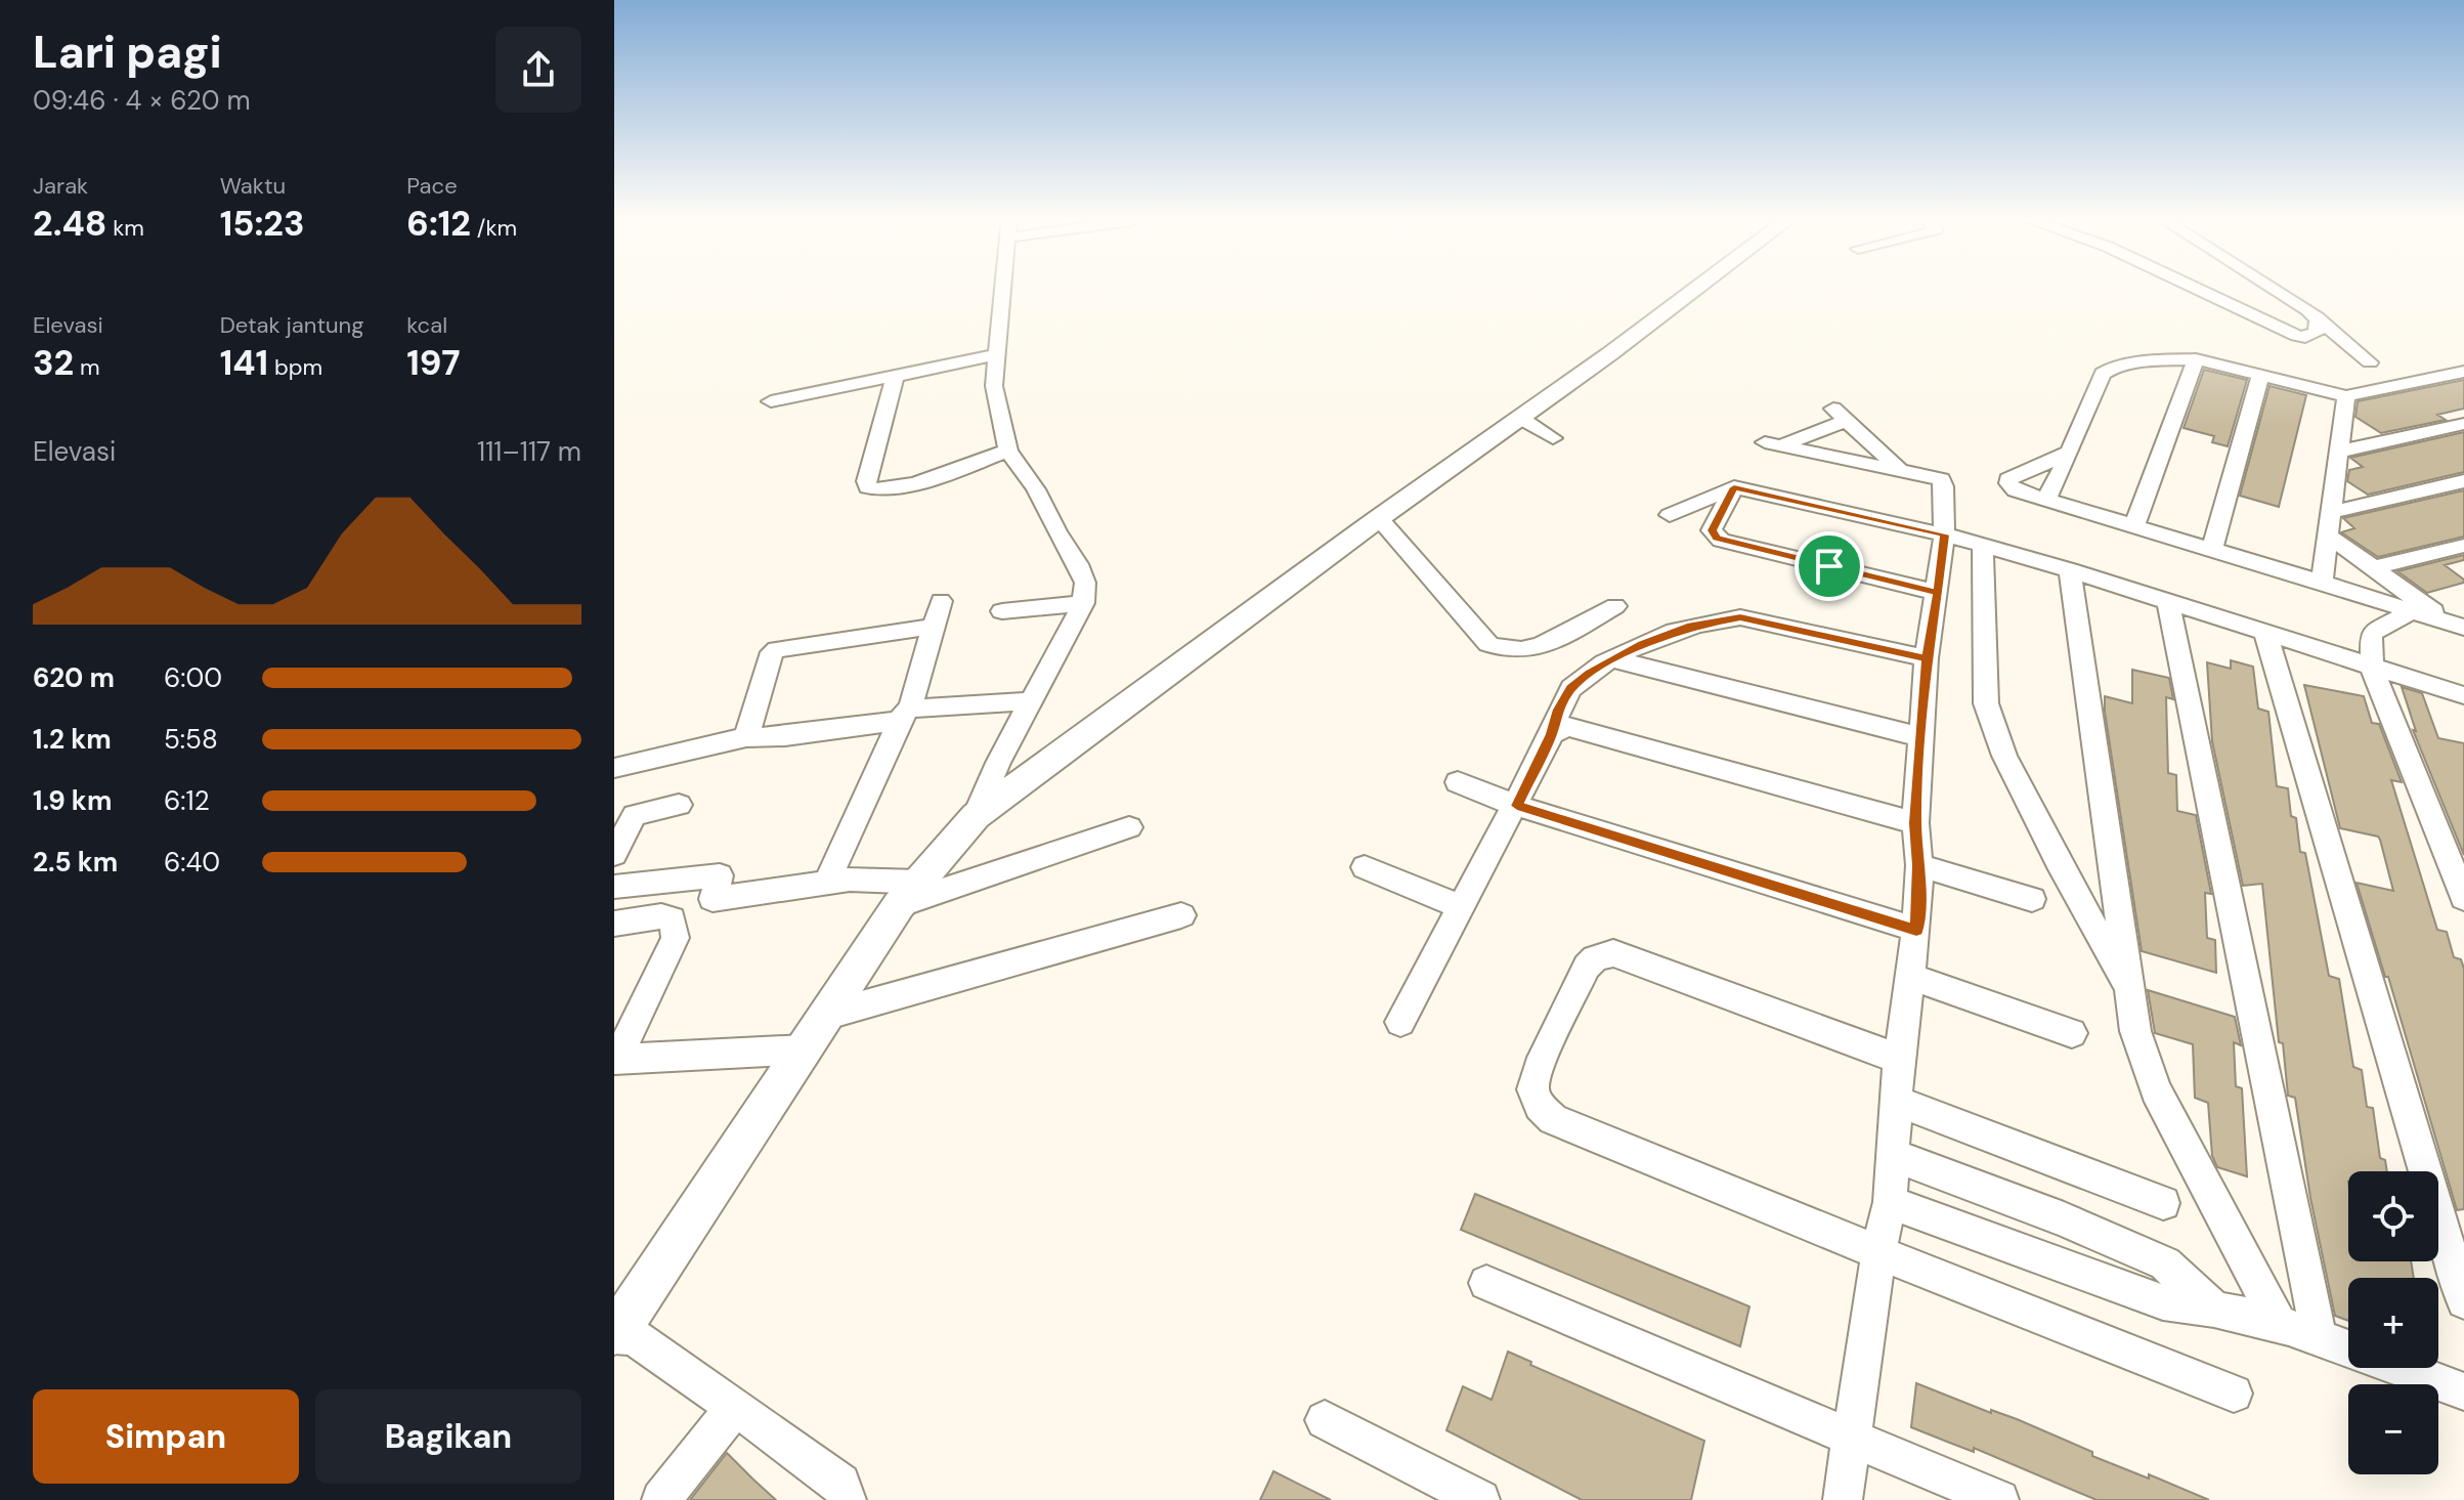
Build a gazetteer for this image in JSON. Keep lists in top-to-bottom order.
{
  "page": {
    "heading": ["Lari pagi", "09:46 · 4 × 620 m"],
    "stats": [
      ["Jarak", "2.48 km"],
      ["Waktu", "15:23"],
      ["Pace", "6:12 /km"],
      ["Elevasi", "32 m"],
      ["Detak jantung", "141 bpm"],
      ["kcal", "197"]
    ],
    "chart": ["Elevasi", "111–117 m"],
    "list": [
      {
        "name": "620 m",
        "note": "6:00"
      },
      {
        "name": "1.2 km",
        "note": "5:58"
      },
      {
        "name": "1.9 km",
        "note": "6:12"
      },
      {
        "name": "2.5 km",
        "note": "6:40"
      }
    ],
    "map_buttons": ["+", "−"],
    "buttons": ["Simpan", "Bagikan"]
  }
}
